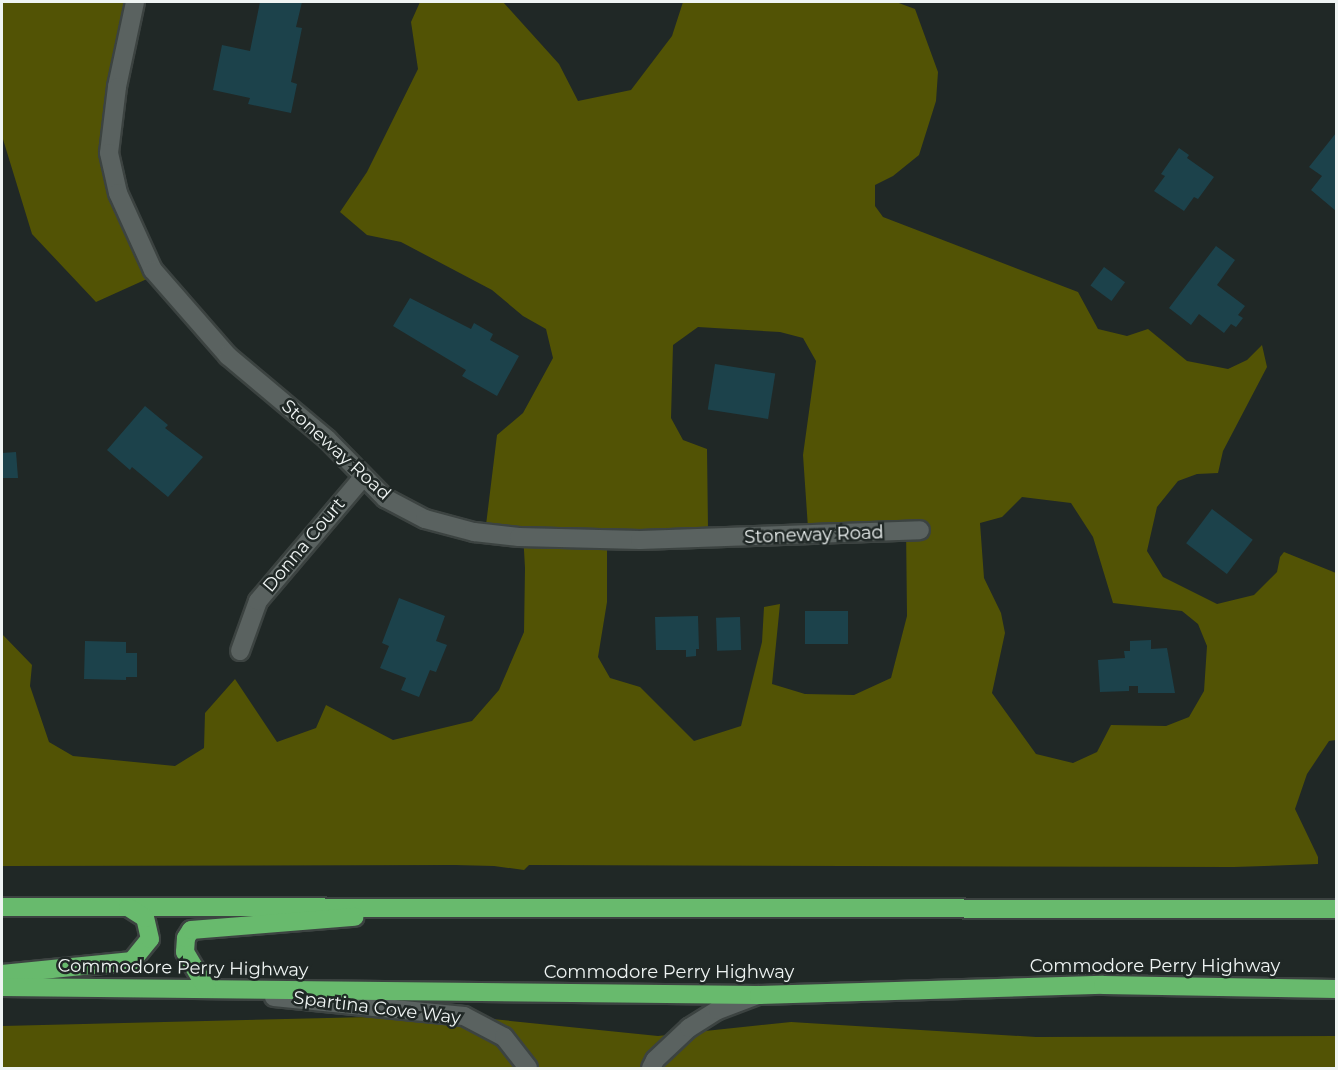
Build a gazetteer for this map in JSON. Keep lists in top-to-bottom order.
{
  "streets": {
    "highway": ["Commodore Perry Highway"],
    "street": ["Stoneway Road", "Donna Court", "Spartina Cove Way"]
  },
  "crossings": [
    ["Stoneway Road", "Donna Court"],
    ["Commodore Perry Highway", "Spartina Cove Way"]
  ]
}
